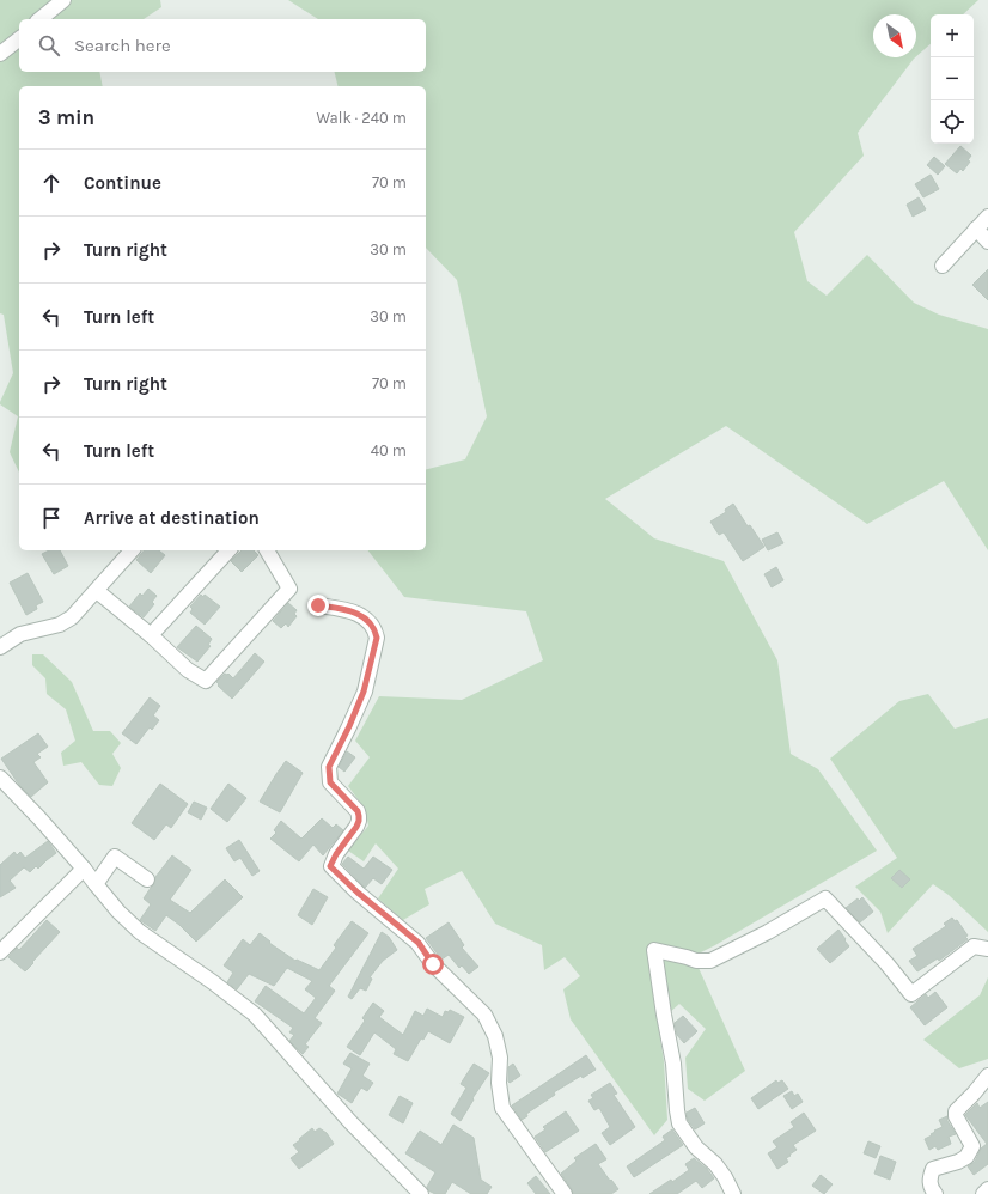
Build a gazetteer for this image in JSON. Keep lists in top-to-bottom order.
{
  "north": "bottom right",
  "page": {
    "map_buttons": ["+", "−"],
    "search": "Search here",
    "heading": ["3 min", "Walk · 240 m"],
    "list": [
      ["Continue", "70 m"],
      ["Turn right", "30 m"],
      ["Turn left", "30 m"],
      ["Turn right", "70 m"],
      ["Turn left", "40 m"],
      "Arrive at destination"
    ]
  }
}
